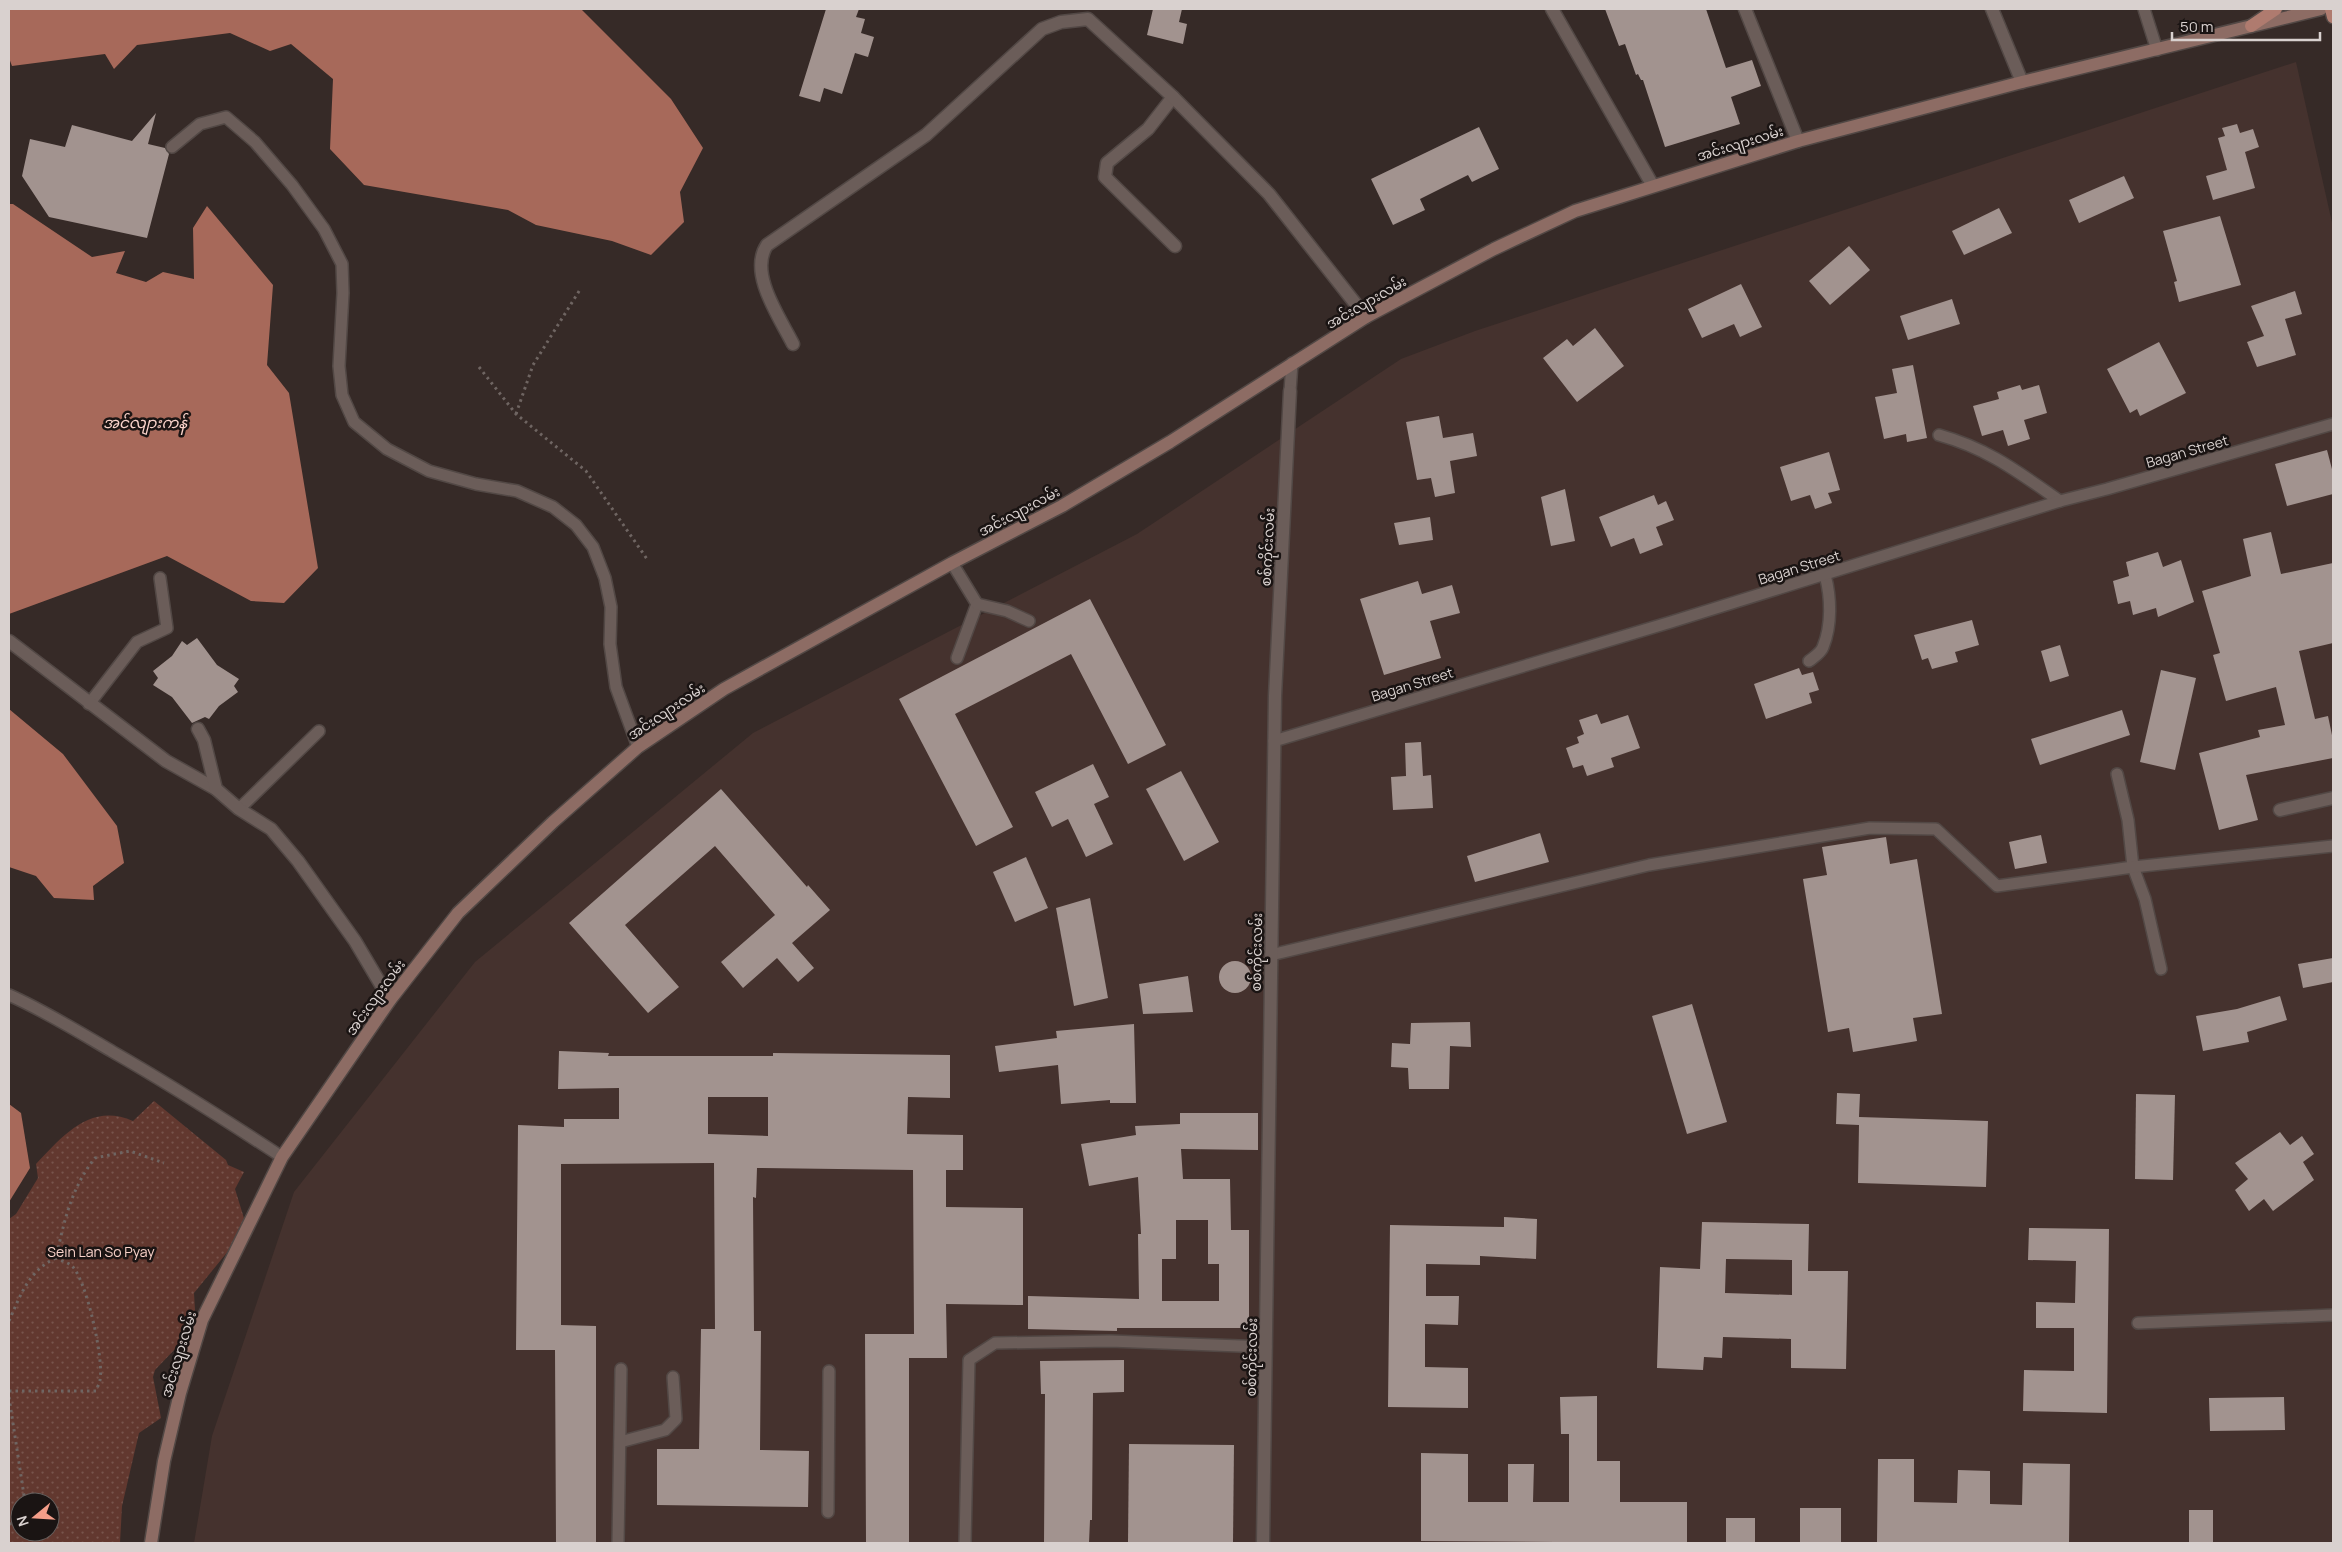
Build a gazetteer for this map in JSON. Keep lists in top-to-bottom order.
{
  "streets": {
    "main road": ["အင်းလျားလမ်း"],
    "street": ["စစ်ကိုင်းလမ်း"],
    "lane": ["Bagan Street"]
  },
  "crossings": [
    ["အင်းလျားလမ်း", "စစ်ကိုင်းလမ်း"],
    ["Bagan Street", "စစ်ကိုင်းလမ်း"]
  ],
  "water": ["အင်လျားကန်"],
  "parks": ["Sein Lan So Pyay"],
  "scale_bar": "50 m",
  "north": "left"
}
